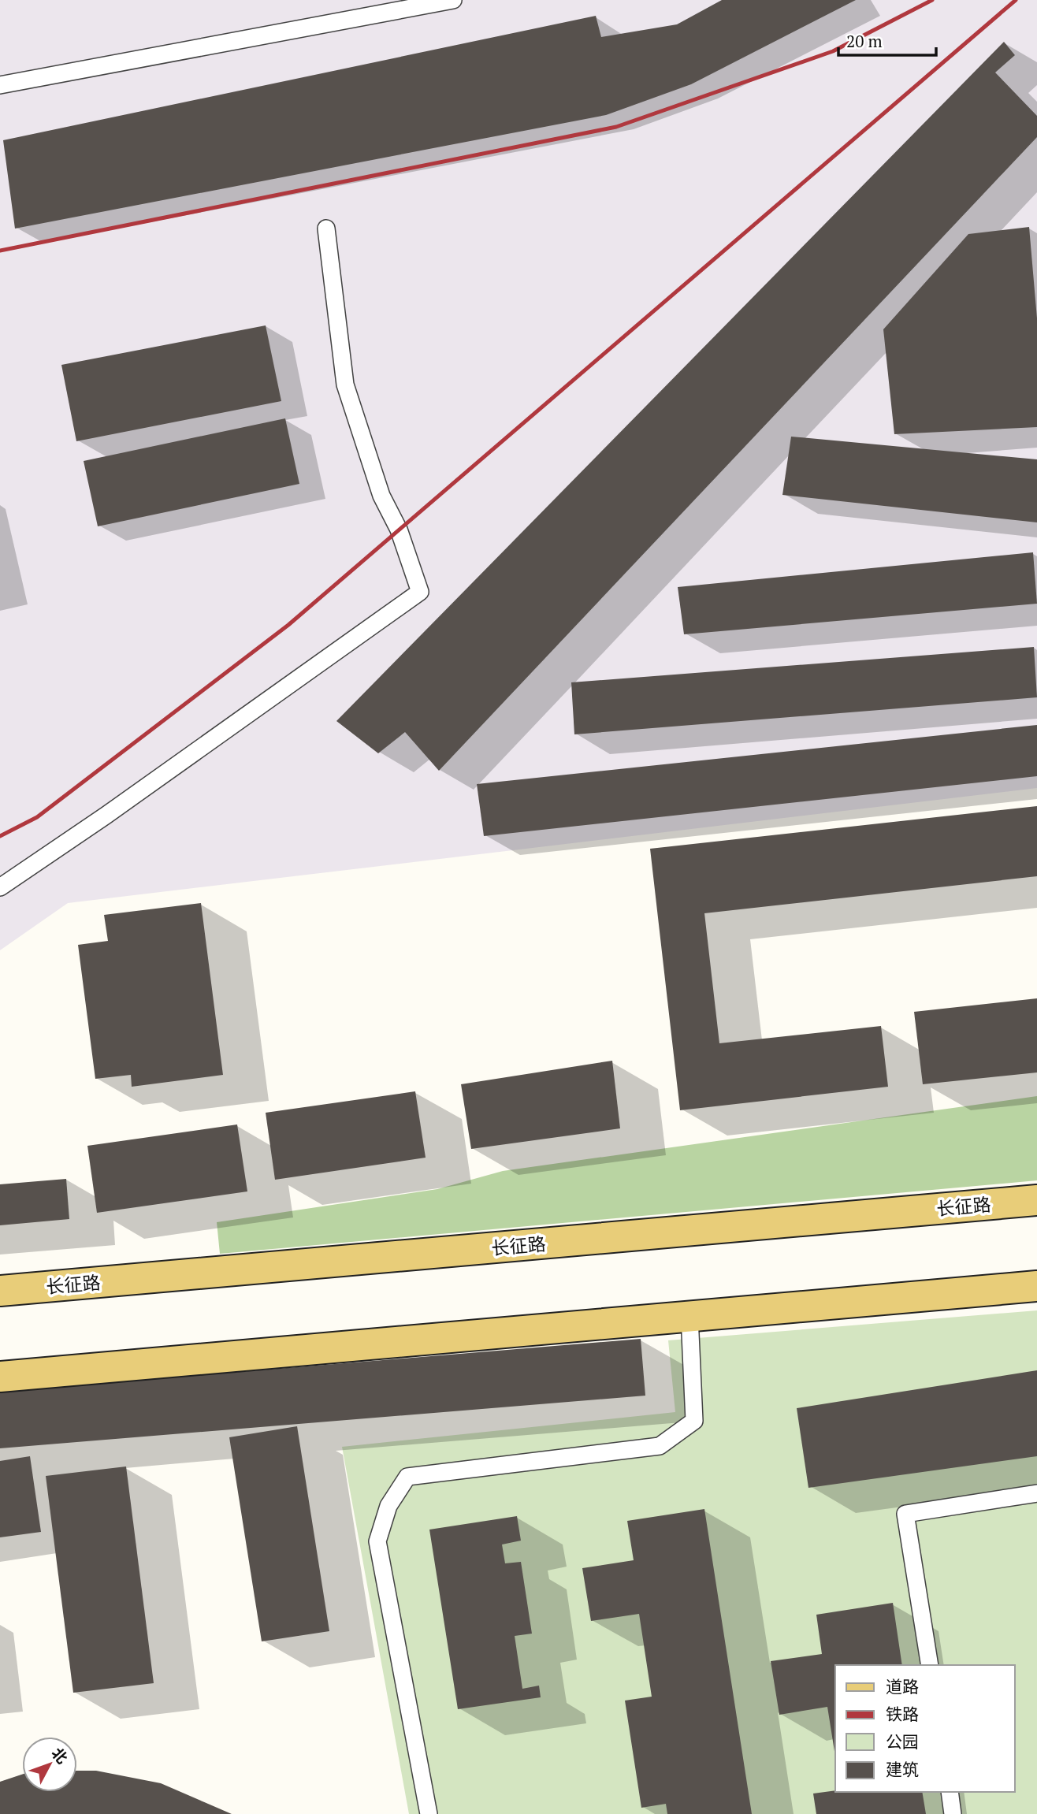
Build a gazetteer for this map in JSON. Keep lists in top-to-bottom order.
{
  "streets": {
    "main road": ["长征路"]
  },
  "legend": [
    "道路",
    "铁路",
    "公园",
    "建筑"
  ],
  "scale_bar": "20 m",
  "north": "top right"
}
